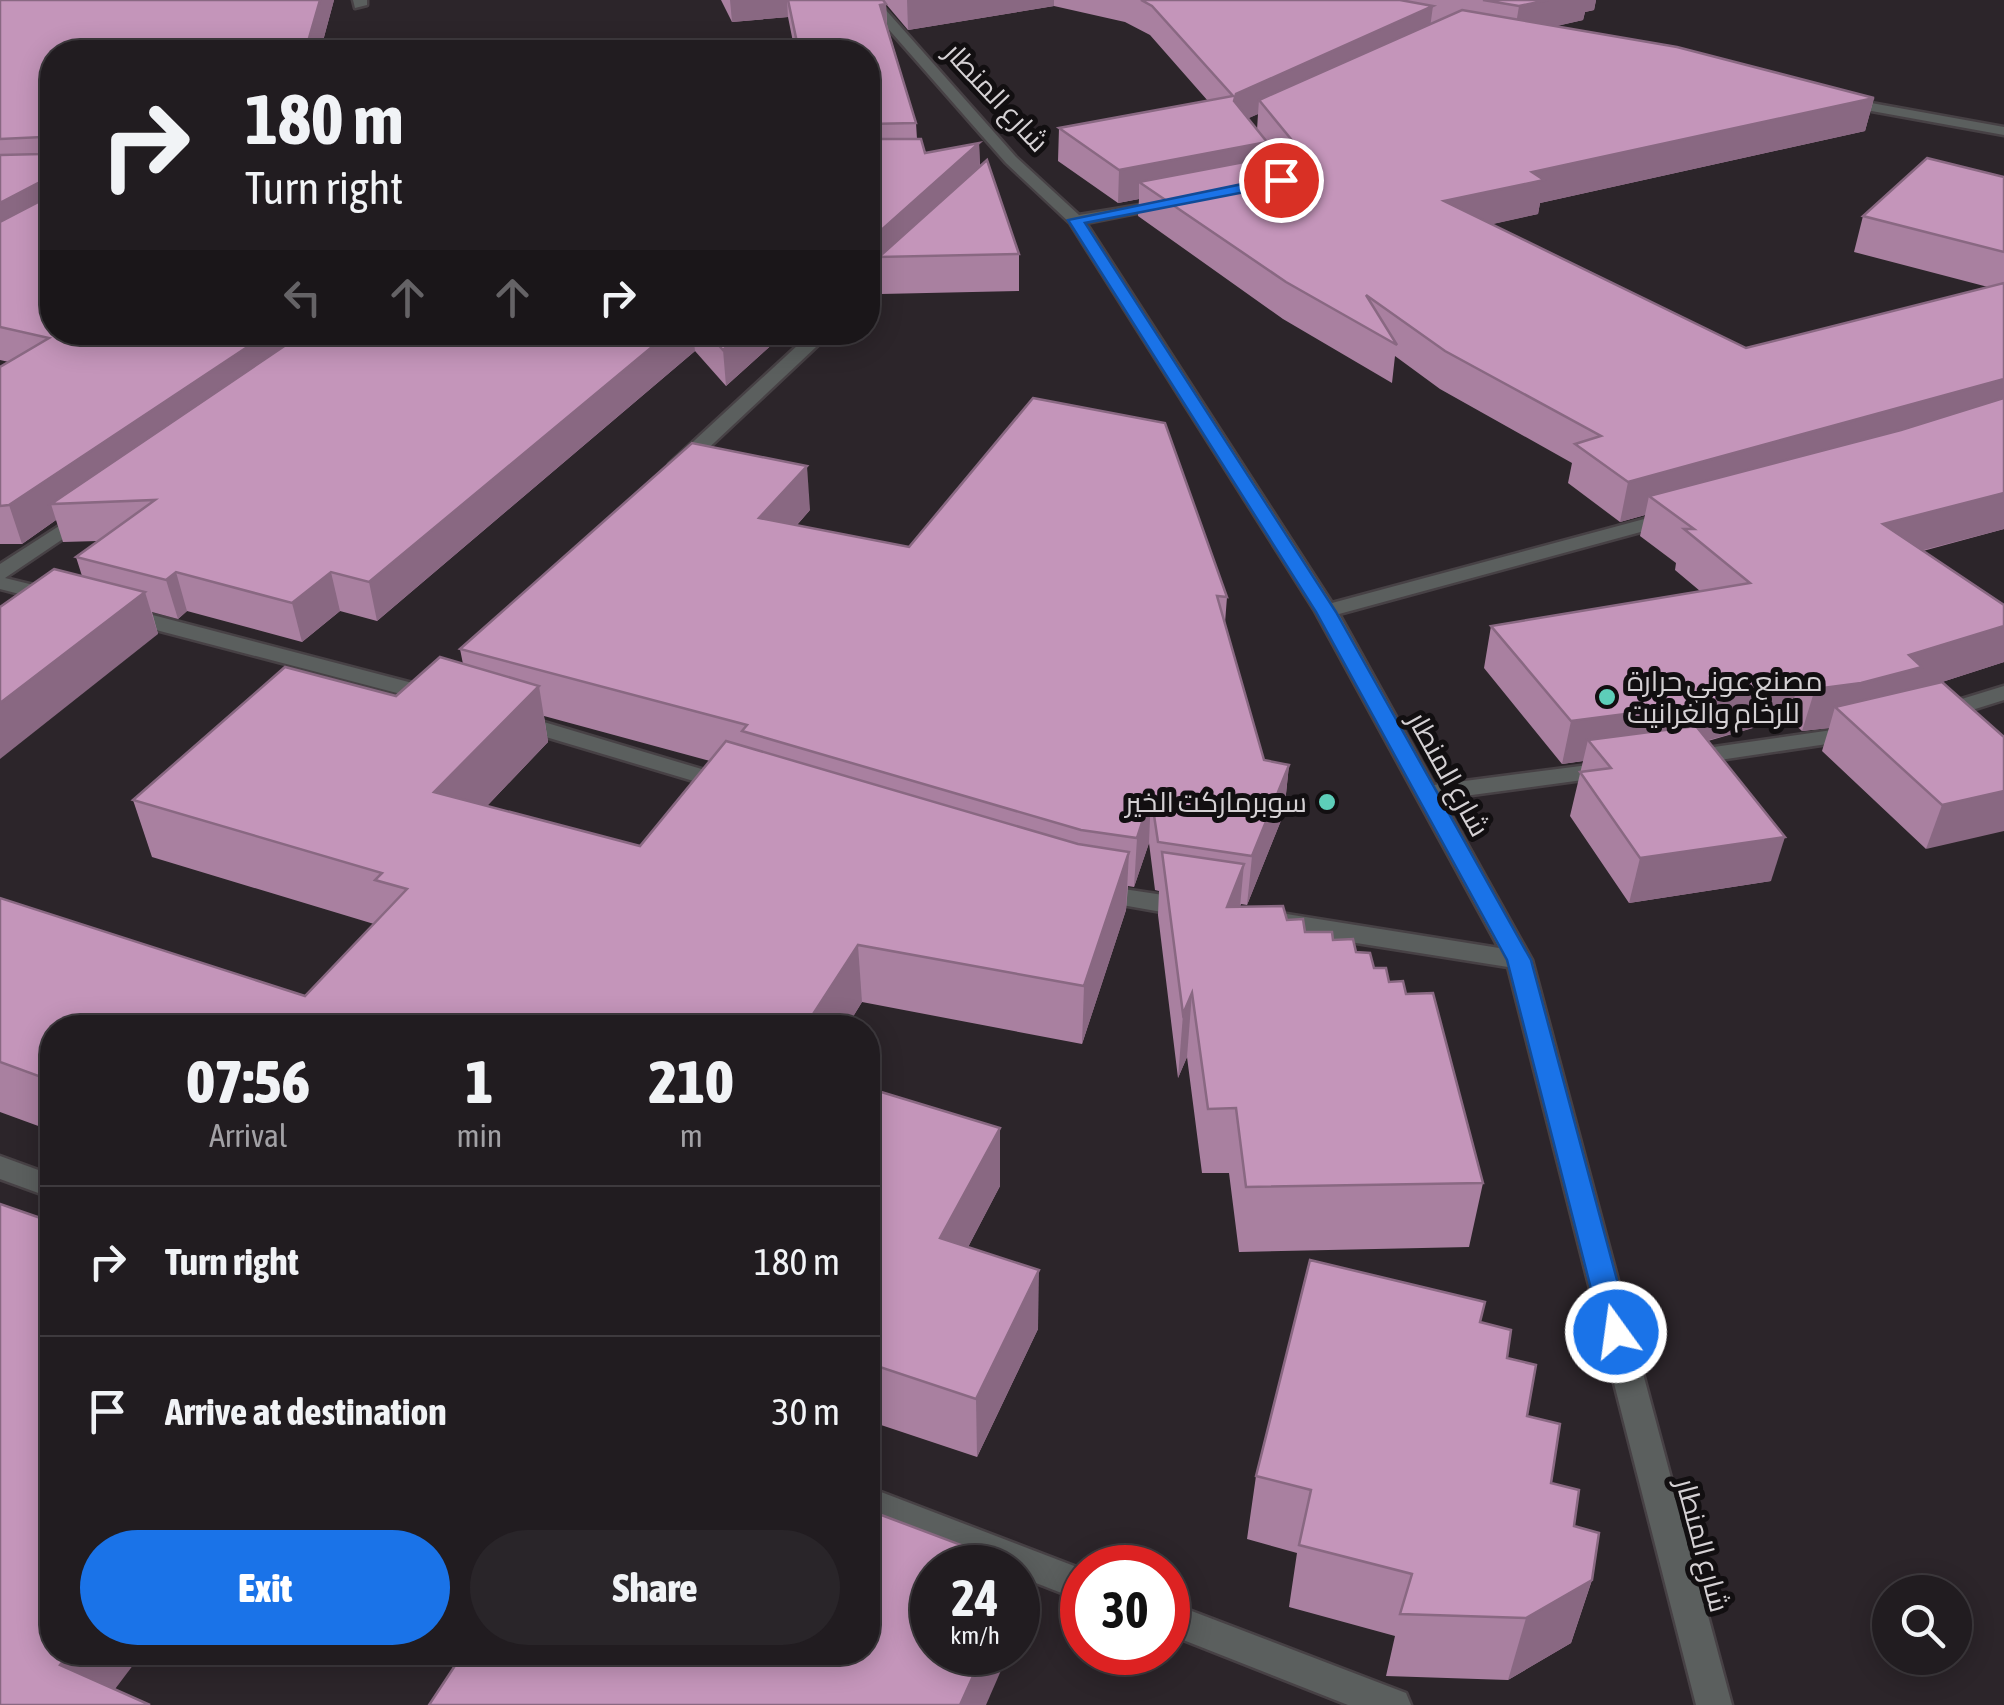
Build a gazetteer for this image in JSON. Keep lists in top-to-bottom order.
{
  "streets": {
    "street": ["شارع المنطار"]
  },
  "places": ["مصنع عوني حرارة للرخام والغرانيت", "سوبرماركت الخير"],
  "page": {
    "turn": ["180 m", "Turn right"],
    "eta": [
      "07:56",
      "Arrival",
      "1",
      "min",
      "210",
      "m"
    ],
    "list": [
      {
        "name": "Turn right",
        "value": "180 m"
      },
      {
        "name": "Arrive at destination",
        "value": "30 m"
      }
    ],
    "buttons": ["Exit", "Share"],
    "speed": "24 km/h",
    "limit": "30"
  }
}
